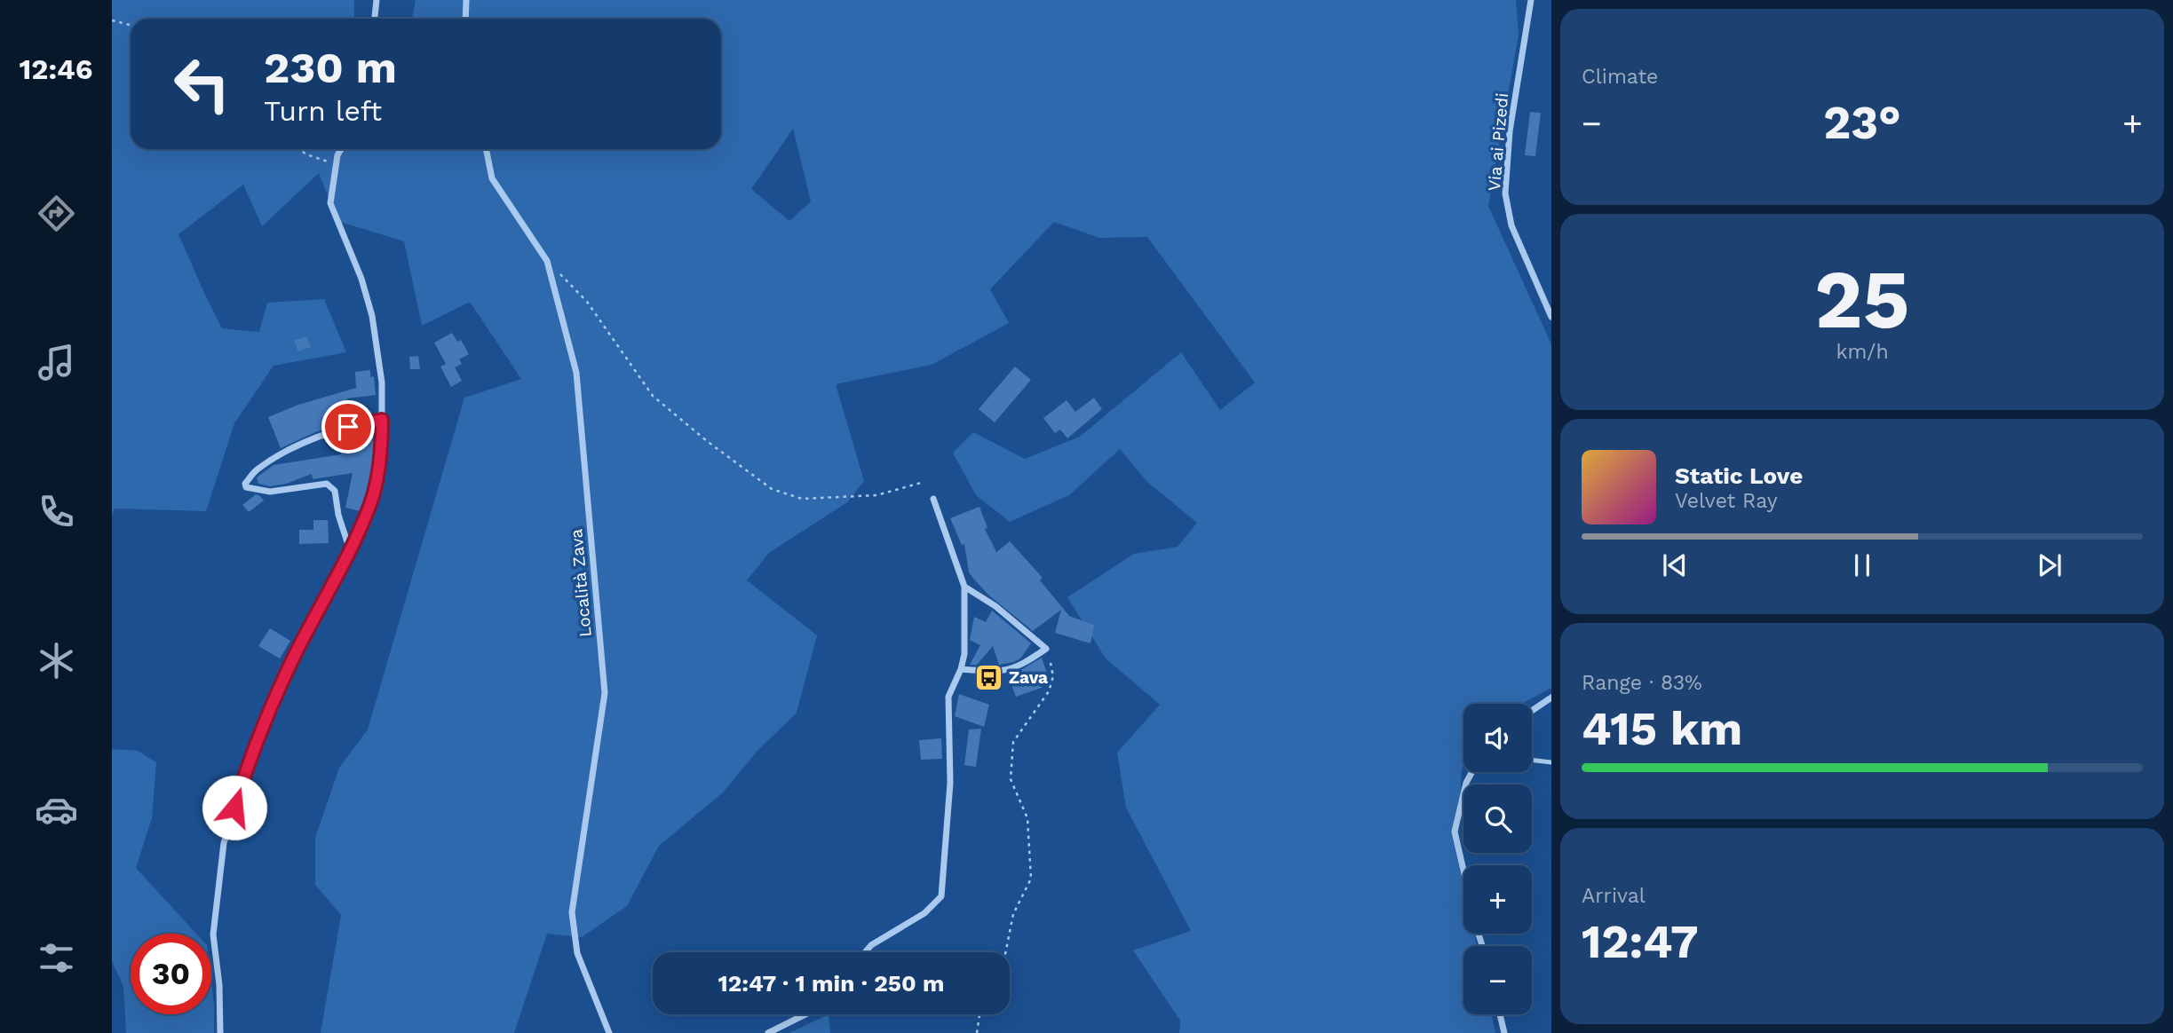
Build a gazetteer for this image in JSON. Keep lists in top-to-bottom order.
{
  "streets": {
    "street": ["Via ai Pizedi", "Località Zava"]
  },
  "places": {
    "bus stop": ["Zava"]
  },
  "page": {
    "tabs": "12:46",
    "tile": [
      "Climate",
      ["25", "km/h"],
      ["Range · 83%", "415 km"],
      ["Arrival", "12:47"]
    ],
    "turn": ["230 m", "Turn left"],
    "heat": ["−", "23°", "+"],
    "song": ["Static Love", "Velvet Ray"],
    "map_buttons": ["+", "−"],
    "limit": "30",
    "trip": "12:47 · 1 min · 250 m"
  }
}
